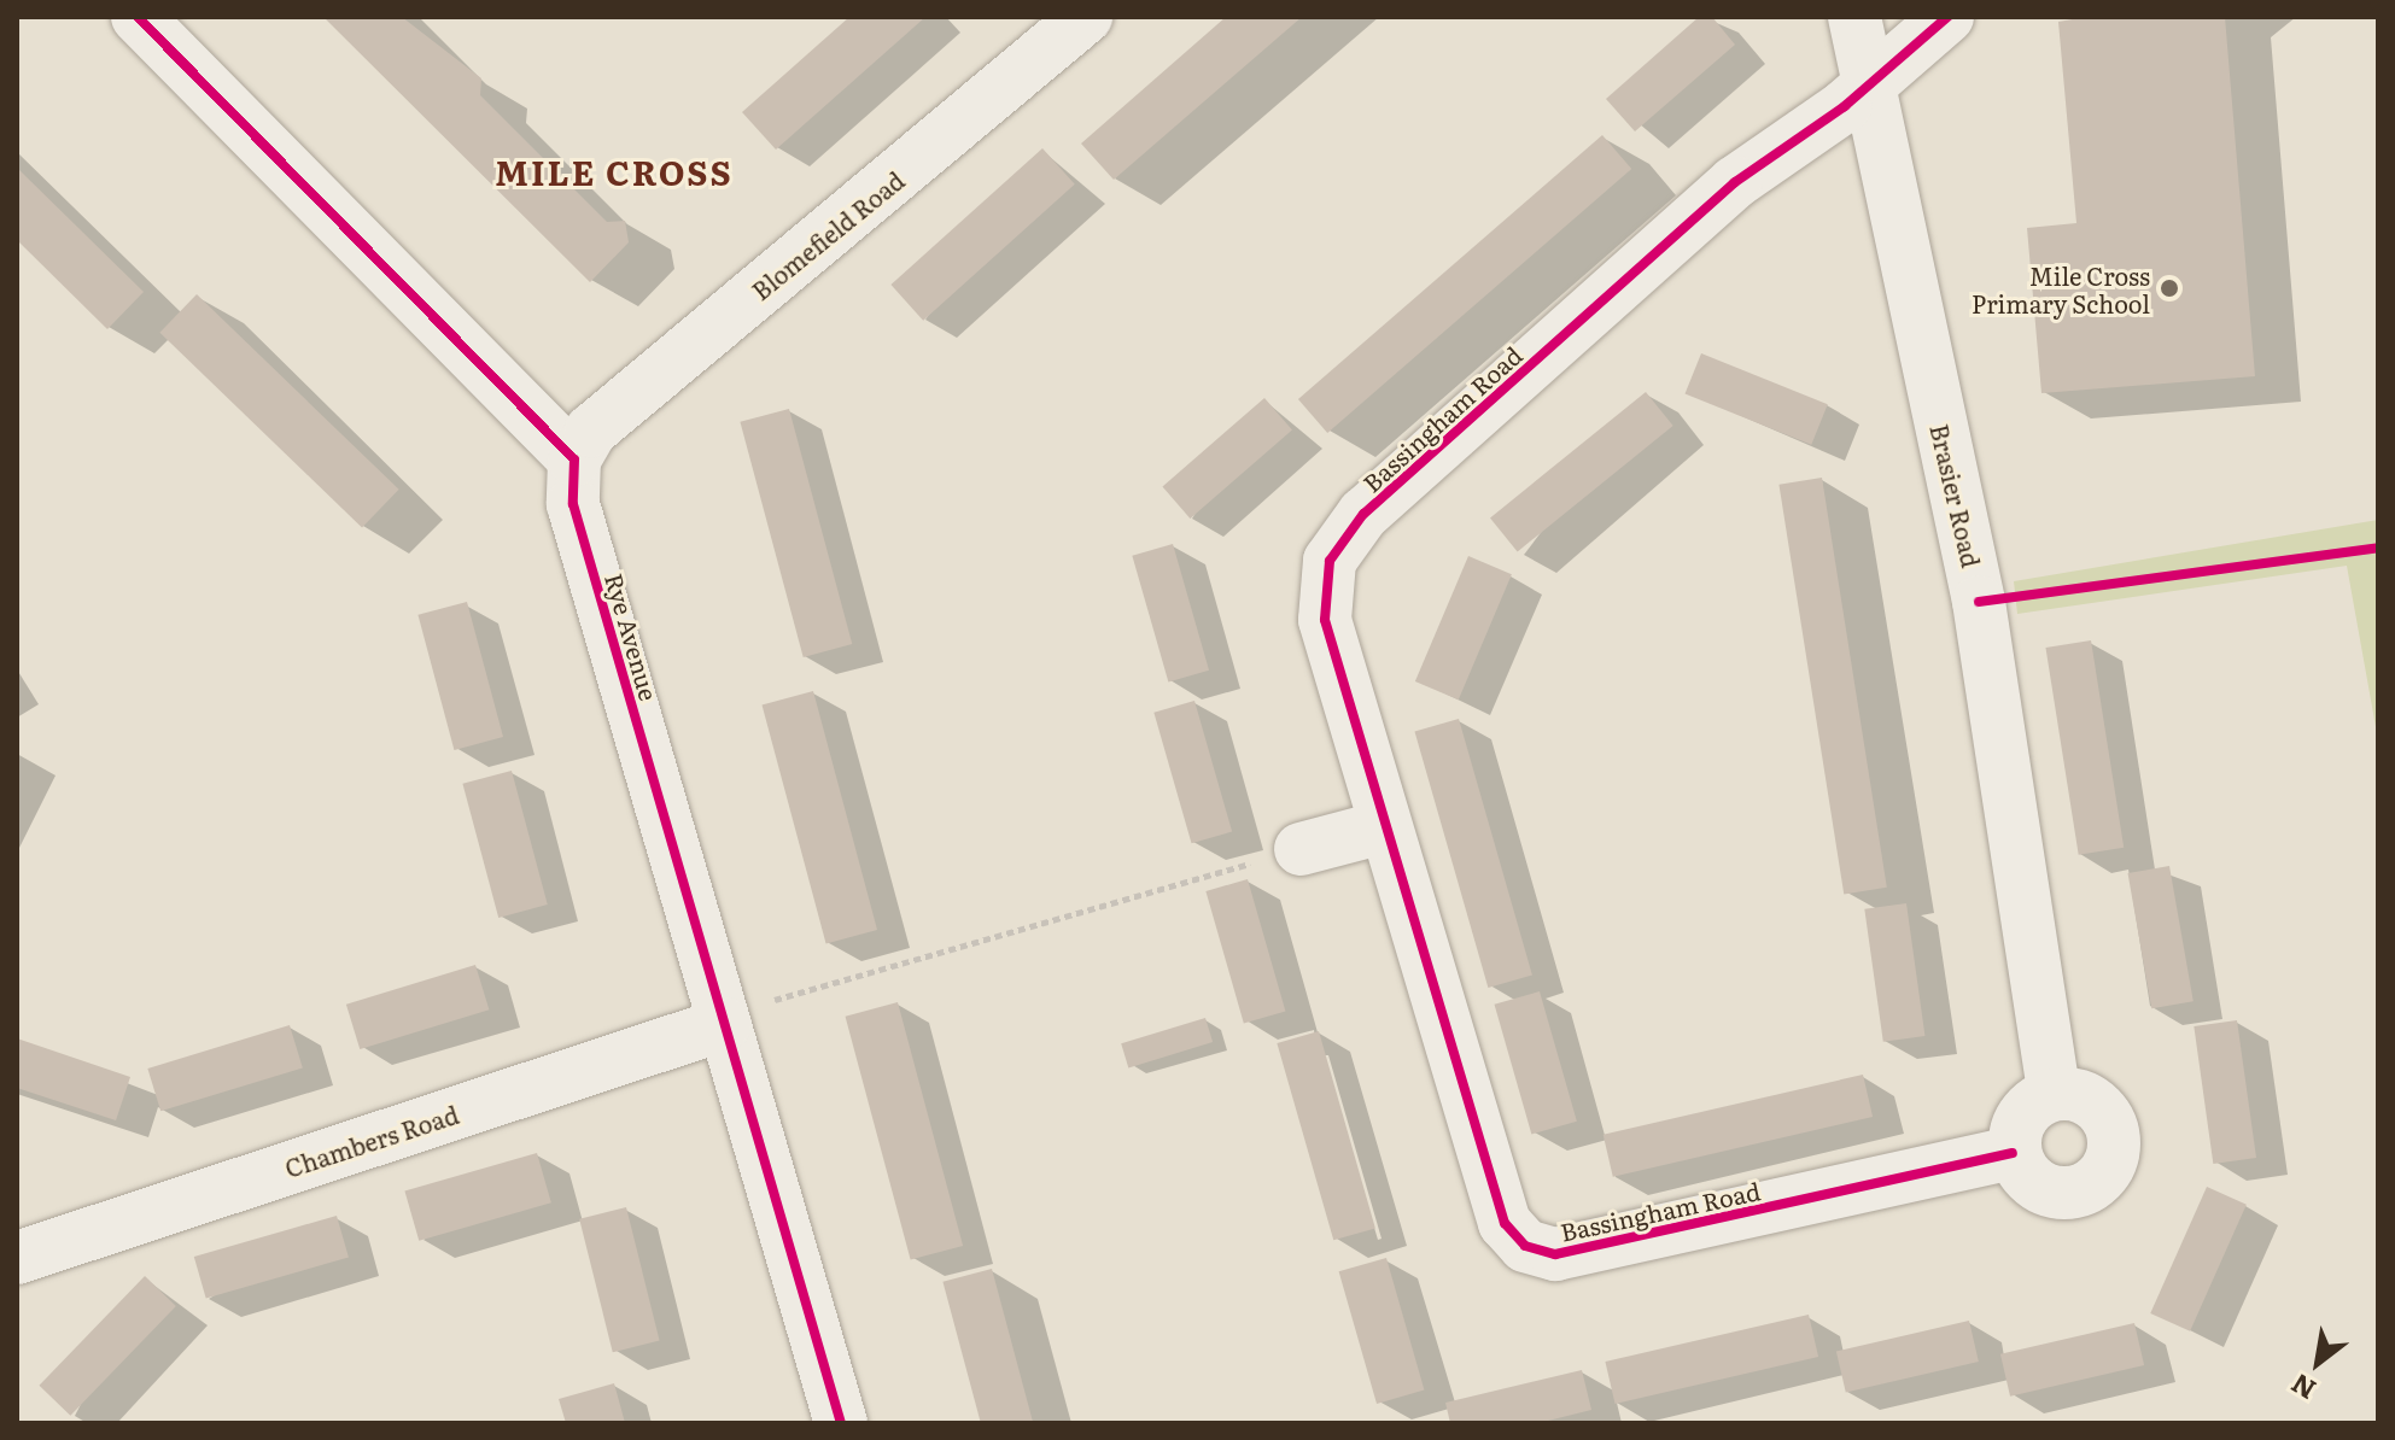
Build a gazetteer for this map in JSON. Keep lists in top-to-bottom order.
{
  "streets": {
    "street": [
      "Blomefield Road",
      "Bassingham Road",
      "Brasier Road",
      "Rye Avenue",
      "Chambers Road"
    ]
  },
  "crossings": [
    ["Blomefield Road", "Rye Avenue"],
    ["Bassingham Road", "Brasier Road"],
    ["Rye Avenue", "Chambers Road"]
  ],
  "districts": ["MILE CROSS"],
  "places": ["Mile Cross Primary School"],
  "north": "bottom left"
}
